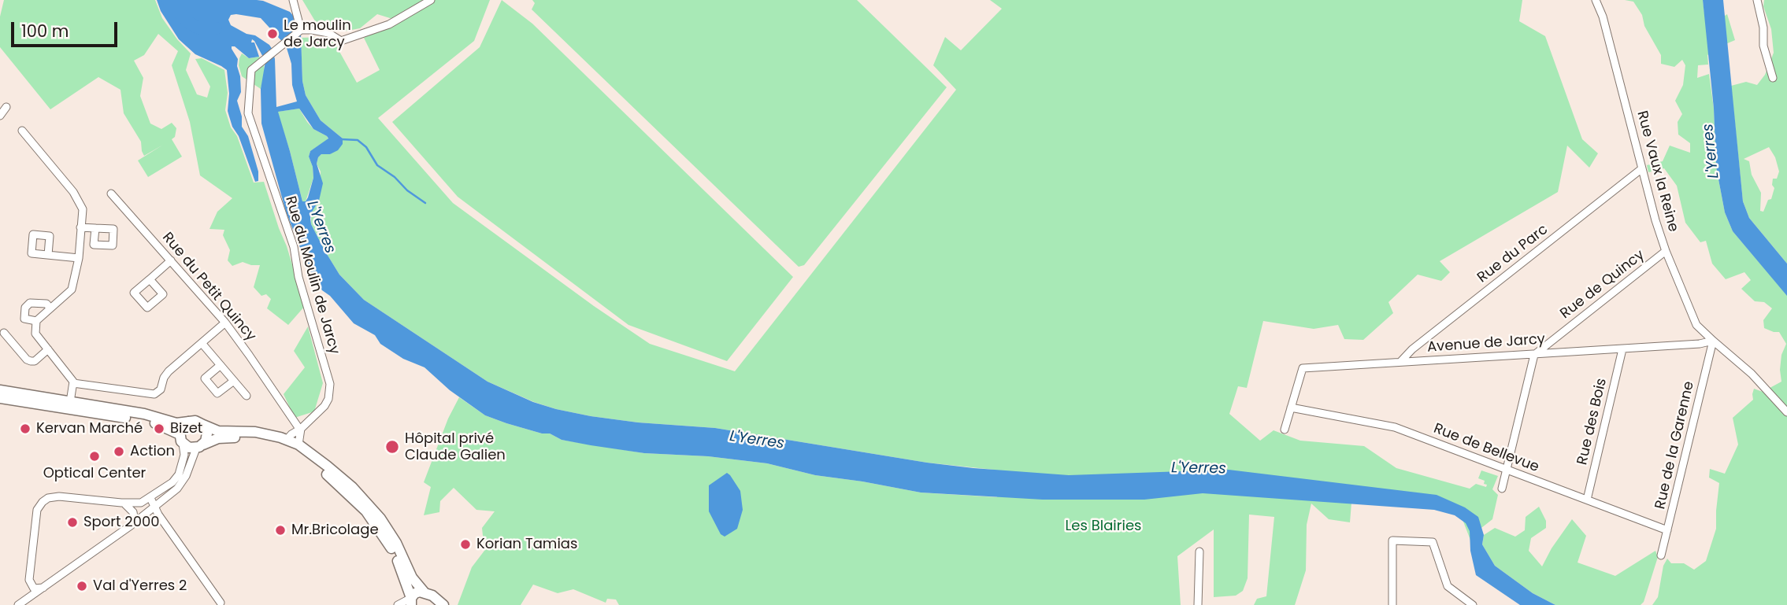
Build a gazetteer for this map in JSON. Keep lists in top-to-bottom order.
{
  "streets": {
    "street": [
      "Rue Vaux la Reine",
      "Rue du Parc",
      "Rue du Moulin de Jarcy",
      "Rue de Quincy",
      "Rue du Petit Quincy",
      "Avenue de Jarcy",
      "Rue des Bois",
      "Rue de la Garenne",
      "Rue de Bellevue"
    ]
  },
  "crossings": [
    ["Rue Vaux la Reine", "Rue du Parc"],
    ["Rue Vaux la Reine", "Rue de Quincy"],
    ["Rue Vaux la Reine", "Avenue de Jarcy"],
    ["Rue Vaux la Reine", "Rue de la Garenne"],
    ["Rue du Parc", "Avenue de Jarcy"],
    ["Rue du Moulin de Jarcy", "Rue du Petit Quincy"],
    ["Rue de Quincy", "Avenue de Jarcy"],
    ["Avenue de Jarcy", "Rue des Bois"],
    ["Avenue de Jarcy", "Rue de la Garenne"],
    ["Avenue de Jarcy", "Rue de Bellevue"],
    ["Rue des Bois", "Rue de Bellevue"],
    ["Rue de la Garenne", "Rue de Bellevue"]
  ],
  "water": ["L'Yerres"],
  "parks": ["Les Blairies"],
  "places": [
    "Le moulin de Jarcy",
    "Kervan Marché",
    "Bizet",
    "Hôpital privé Claude Galien",
    "Action",
    "Optical Center",
    "Sport 2000",
    "Mr.Bricolage",
    "Korian Tamias",
    "Val d'Yerres 2"
  ],
  "scale_bar": "100 m"
}
